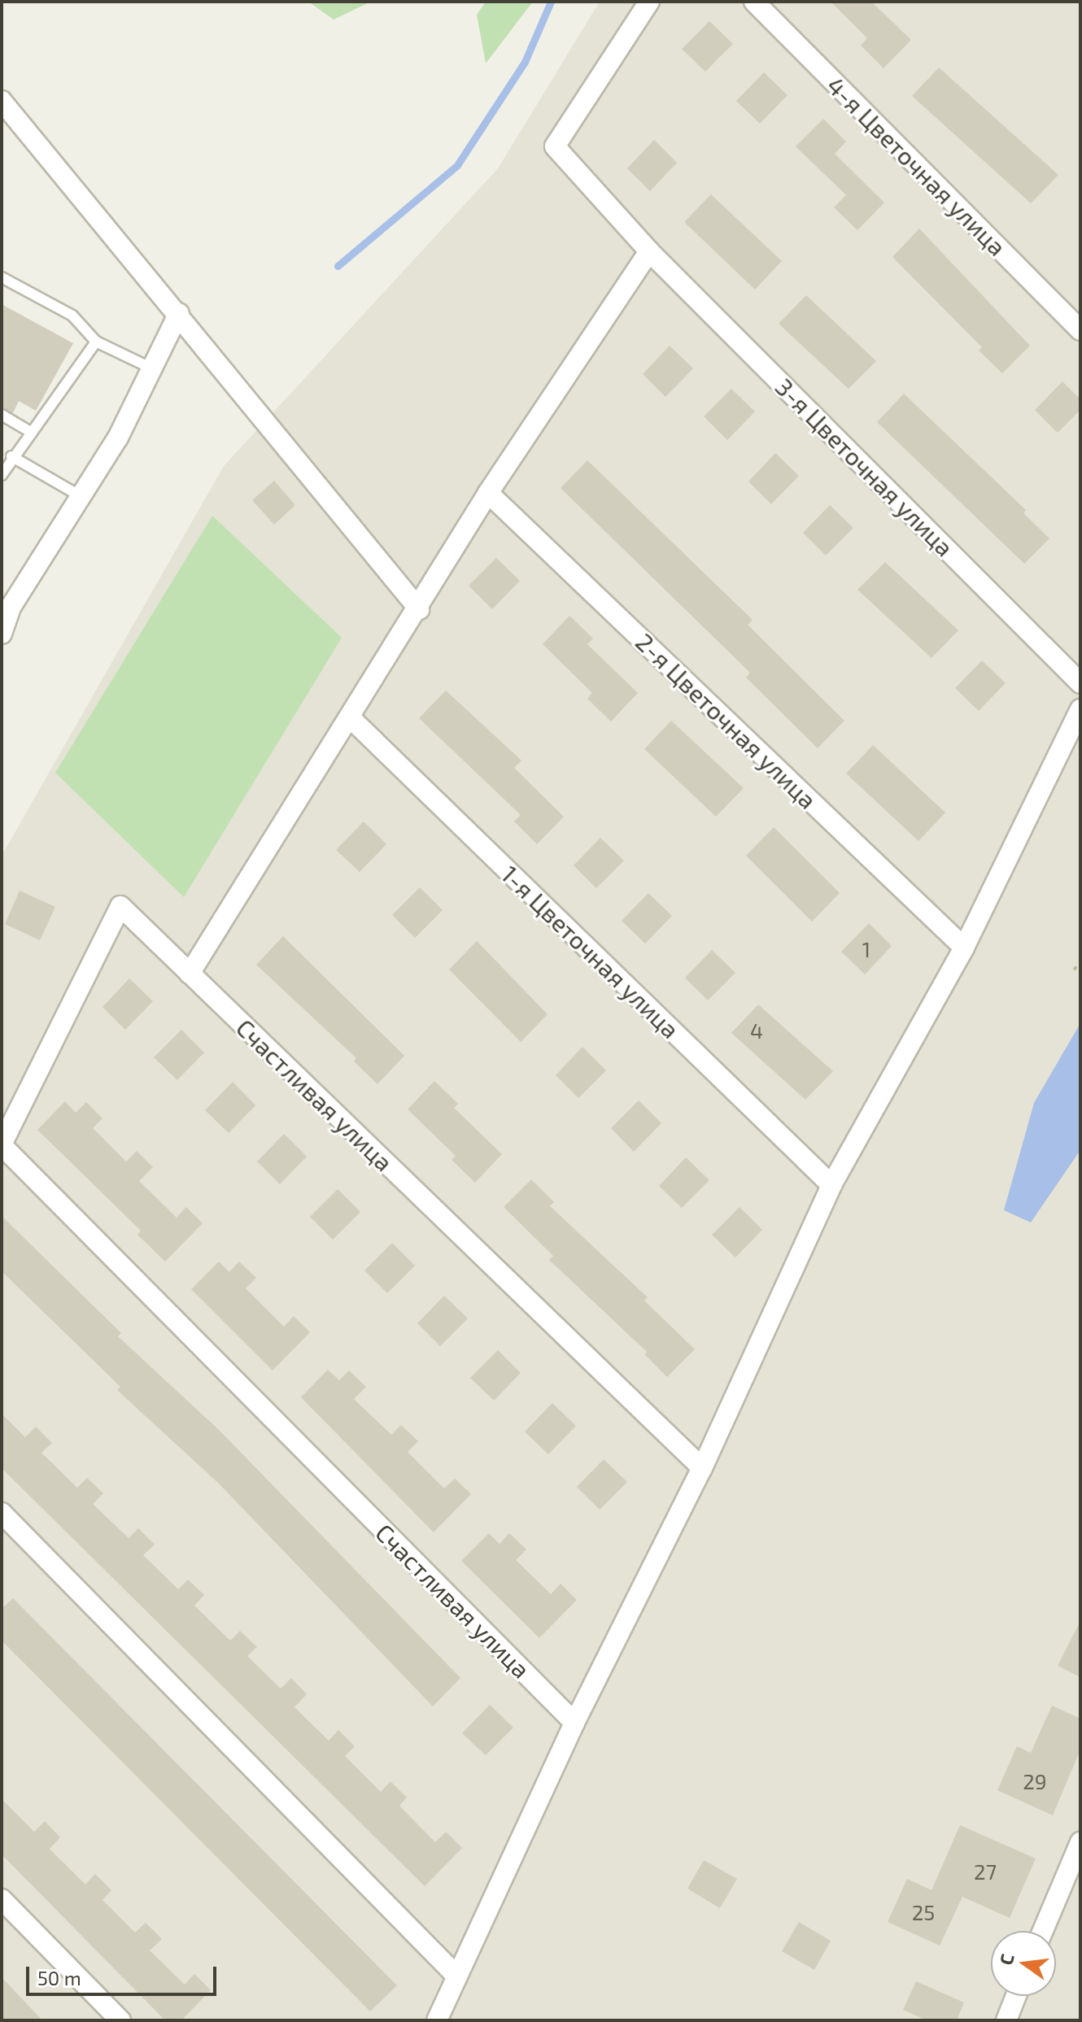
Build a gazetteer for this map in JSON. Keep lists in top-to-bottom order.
{
  "streets": {
    "street": [
      "4-я Цветочная улица",
      "3-я Цветочная улица",
      "2-я Цветочная улица",
      "1-я Цветочная улица",
      "Счастливая улица"
    ]
  },
  "house_numbers": [
    "1",
    "4",
    "29",
    "27",
    "25"
  ],
  "scale_bar": "50 m",
  "north": "left"
}
